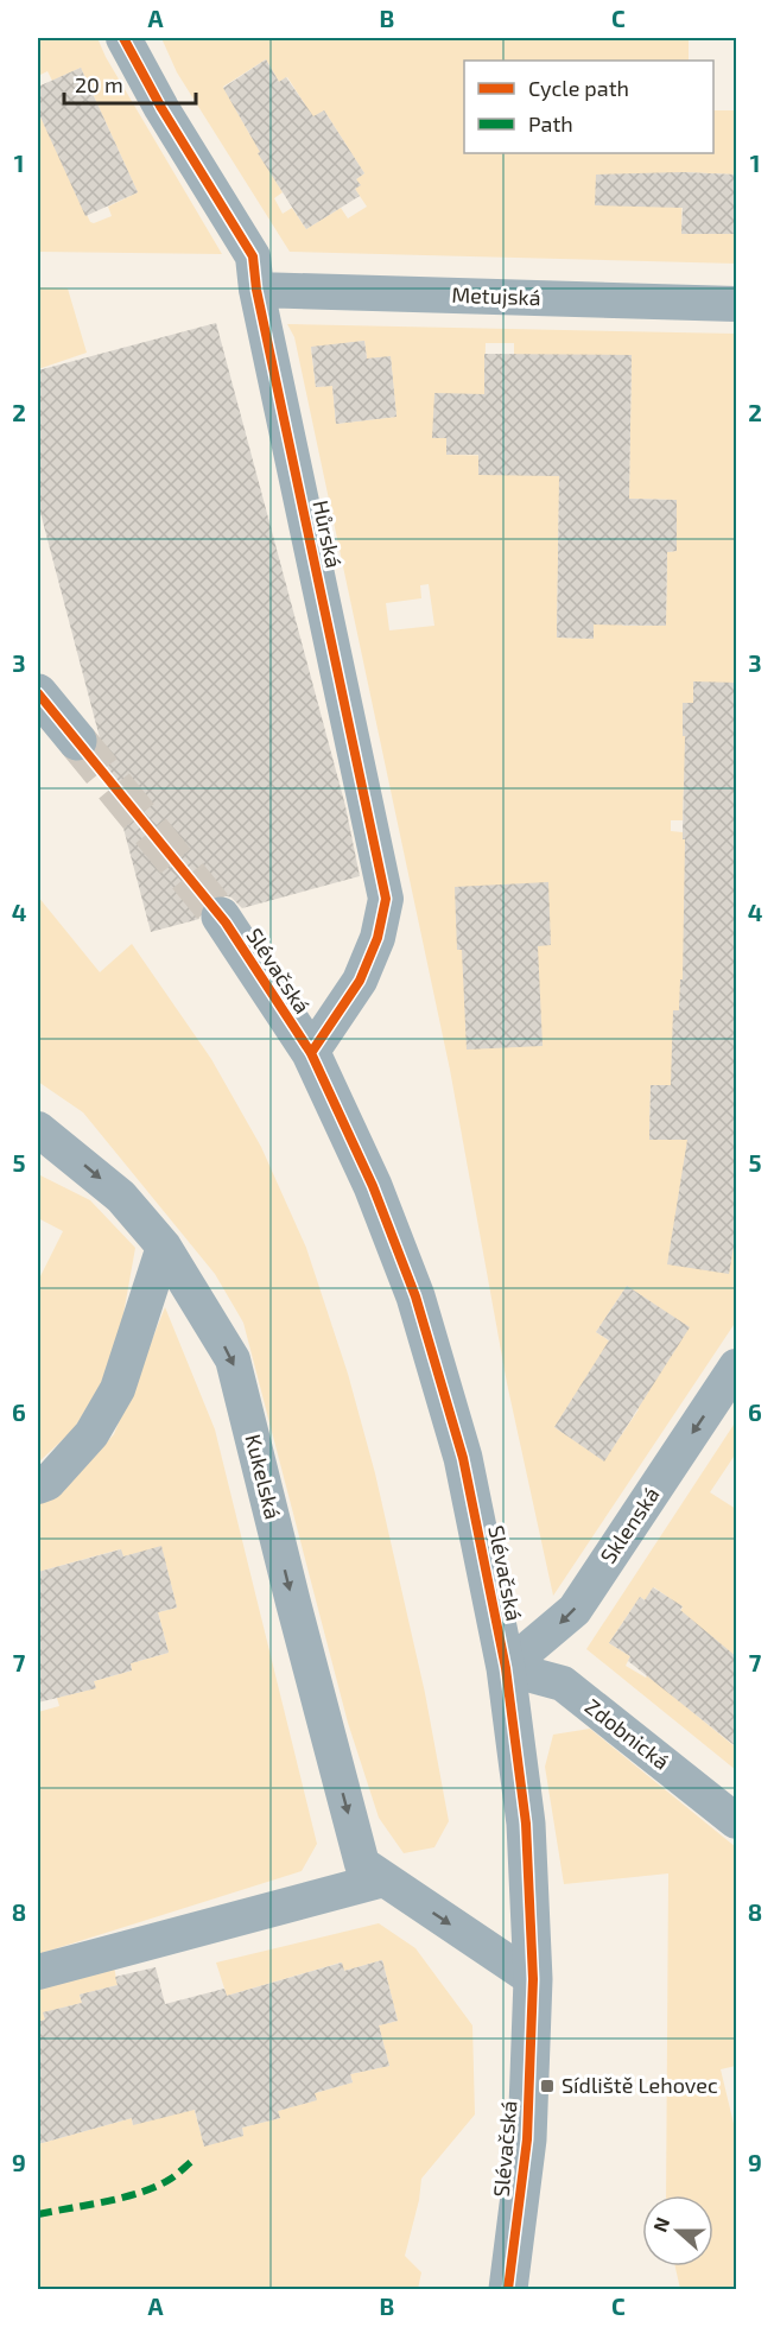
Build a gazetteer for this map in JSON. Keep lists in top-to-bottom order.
{
  "streets": {
    "street": [
      "Metujská",
      "Hůrská",
      "Slévačská",
      "Kukelská",
      "Sklenská",
      "Zdobnická"
    ]
  },
  "crossings": [
    ["Metujská", "Hůrská"],
    ["Hůrská", "Slévačská"],
    ["Slévačská", "Kukelská"],
    ["Slévačská", "Sklenská"],
    ["Slévačská", "Zdobnická"],
    ["Sklenská", "Zdobnická"]
  ],
  "one_way": ["Kukelská", "Sklenská"],
  "places": {
    "transit": ["Sídliště Lehovec"]
  },
  "legend": ["Cycle path", "Path"],
  "scale_bar": "20 m",
  "north": "left",
  "grid": {
    "columns": ["A", "B", "C"],
    "rows": [
      "1",
      "2",
      "3",
      "4",
      "5",
      "6",
      "7",
      "8",
      "9"
    ]
  }
}
